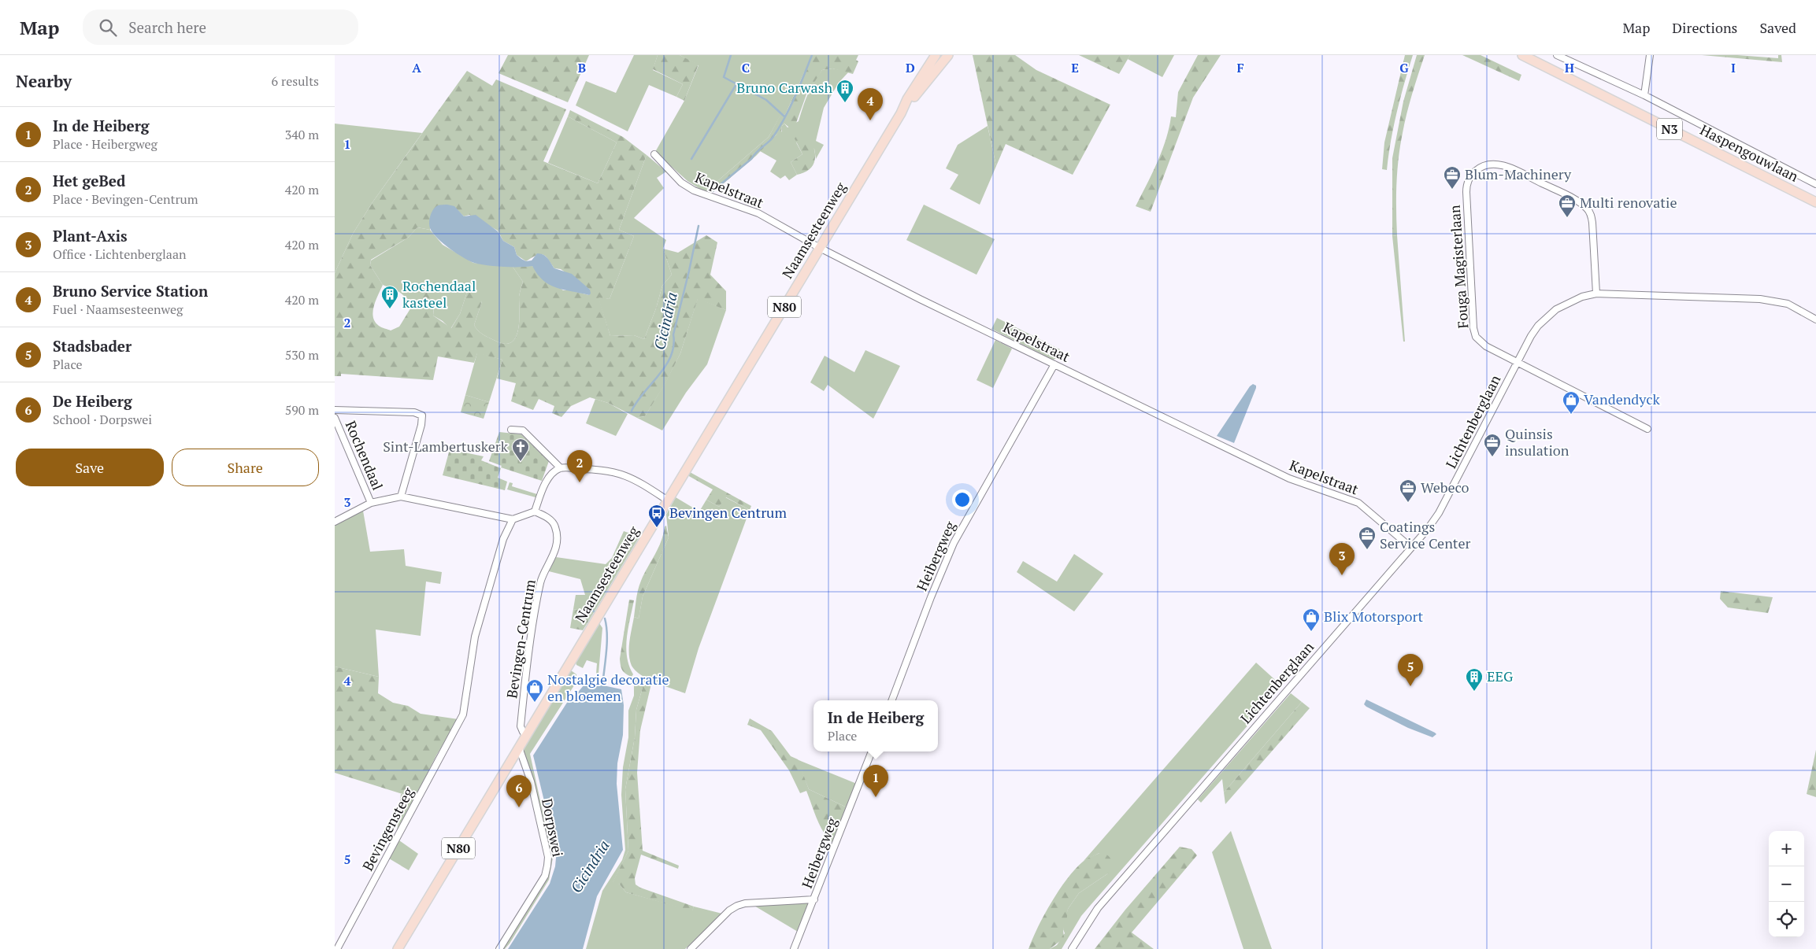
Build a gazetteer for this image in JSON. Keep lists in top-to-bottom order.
{
  "streets": {
    "main road": [
      "N3",
      "Haspengouwlaan",
      "Naamsesteenweg",
      "N80"
    ],
    "street": [
      "Kapelstraat",
      "Fouga Magisterlaan",
      "Lichtenberglaan",
      "Rochendaal",
      "Heibergweg",
      "Bevingen-Centrum",
      "Dorpswei",
      "Bevingensteeg"
    ]
  },
  "crossings": [
    ["Kapelstraat", "Naamsesteenweg"],
    ["Kapelstraat", "Lichtenberglaan"],
    ["Kapelstraat", "Heibergweg"],
    ["Naamsesteenweg", "Bevingen-Centrum"],
    ["Naamsesteenweg", "Dorpswei"],
    ["Fouga Magisterlaan", "Lichtenberglaan"]
  ],
  "water": ["Cicindria"],
  "places": {
    "building": ["Bruno Carwash", "Rochendaal kasteel", "EEG"],
    "office": [
      "Blum-Machinery",
      "Multi renovatie",
      "Quinsis insulation",
      "Webeco",
      "Coatings Service Center"
    ],
    "shop": ["Vandendyck", "Blix Motorsport", "Nostalgie decoratie en bloemen"],
    "church": ["Sint-Lambertuskerk"],
    "bus stop": ["Bevingen Centrum"]
  },
  "page": {
    "header": "Map",
    "search": "Search here",
    "nav": ["Map", "Directions", "Saved"],
    "heading": ["Nearby", "6 results"],
    "pins": [
      "4",
      "2",
      "3",
      "5",
      "1",
      "6"
    ],
    "list": [
      {
        "mark": "1",
        "name": "In de Heiberg",
        "note": "Place · Heibergweg",
        "value": "340 m"
      },
      {
        "mark": "2",
        "name": "Het geBed",
        "note": "Place · Bevingen-Centrum",
        "value": "420 m"
      },
      {
        "mark": "3",
        "name": "Plant-Axis",
        "note": "Office · Lichtenberglaan",
        "value": "420 m"
      },
      {
        "mark": "4",
        "name": "Bruno Service Station",
        "note": "Fuel · Naamsesteenweg",
        "value": "420 m"
      },
      {
        "mark": "5",
        "name": "Stadsbader",
        "note": "Place",
        "value": "530 m"
      },
      {
        "mark": "6",
        "name": "De Heiberg",
        "note": "School · Dorpswei",
        "value": "590 m"
      }
    ],
    "buttons": ["Save", "Share"],
    "popup": ["In de Heiberg", "Place"],
    "map_buttons": ["+", "−"]
  },
  "grid": {
    "columns": [
      "A",
      "B",
      "C",
      "D",
      "E",
      "F",
      "G",
      "H",
      "I"
    ],
    "rows": [
      "1",
      "2",
      "3",
      "4",
      "5"
    ]
  }
}
